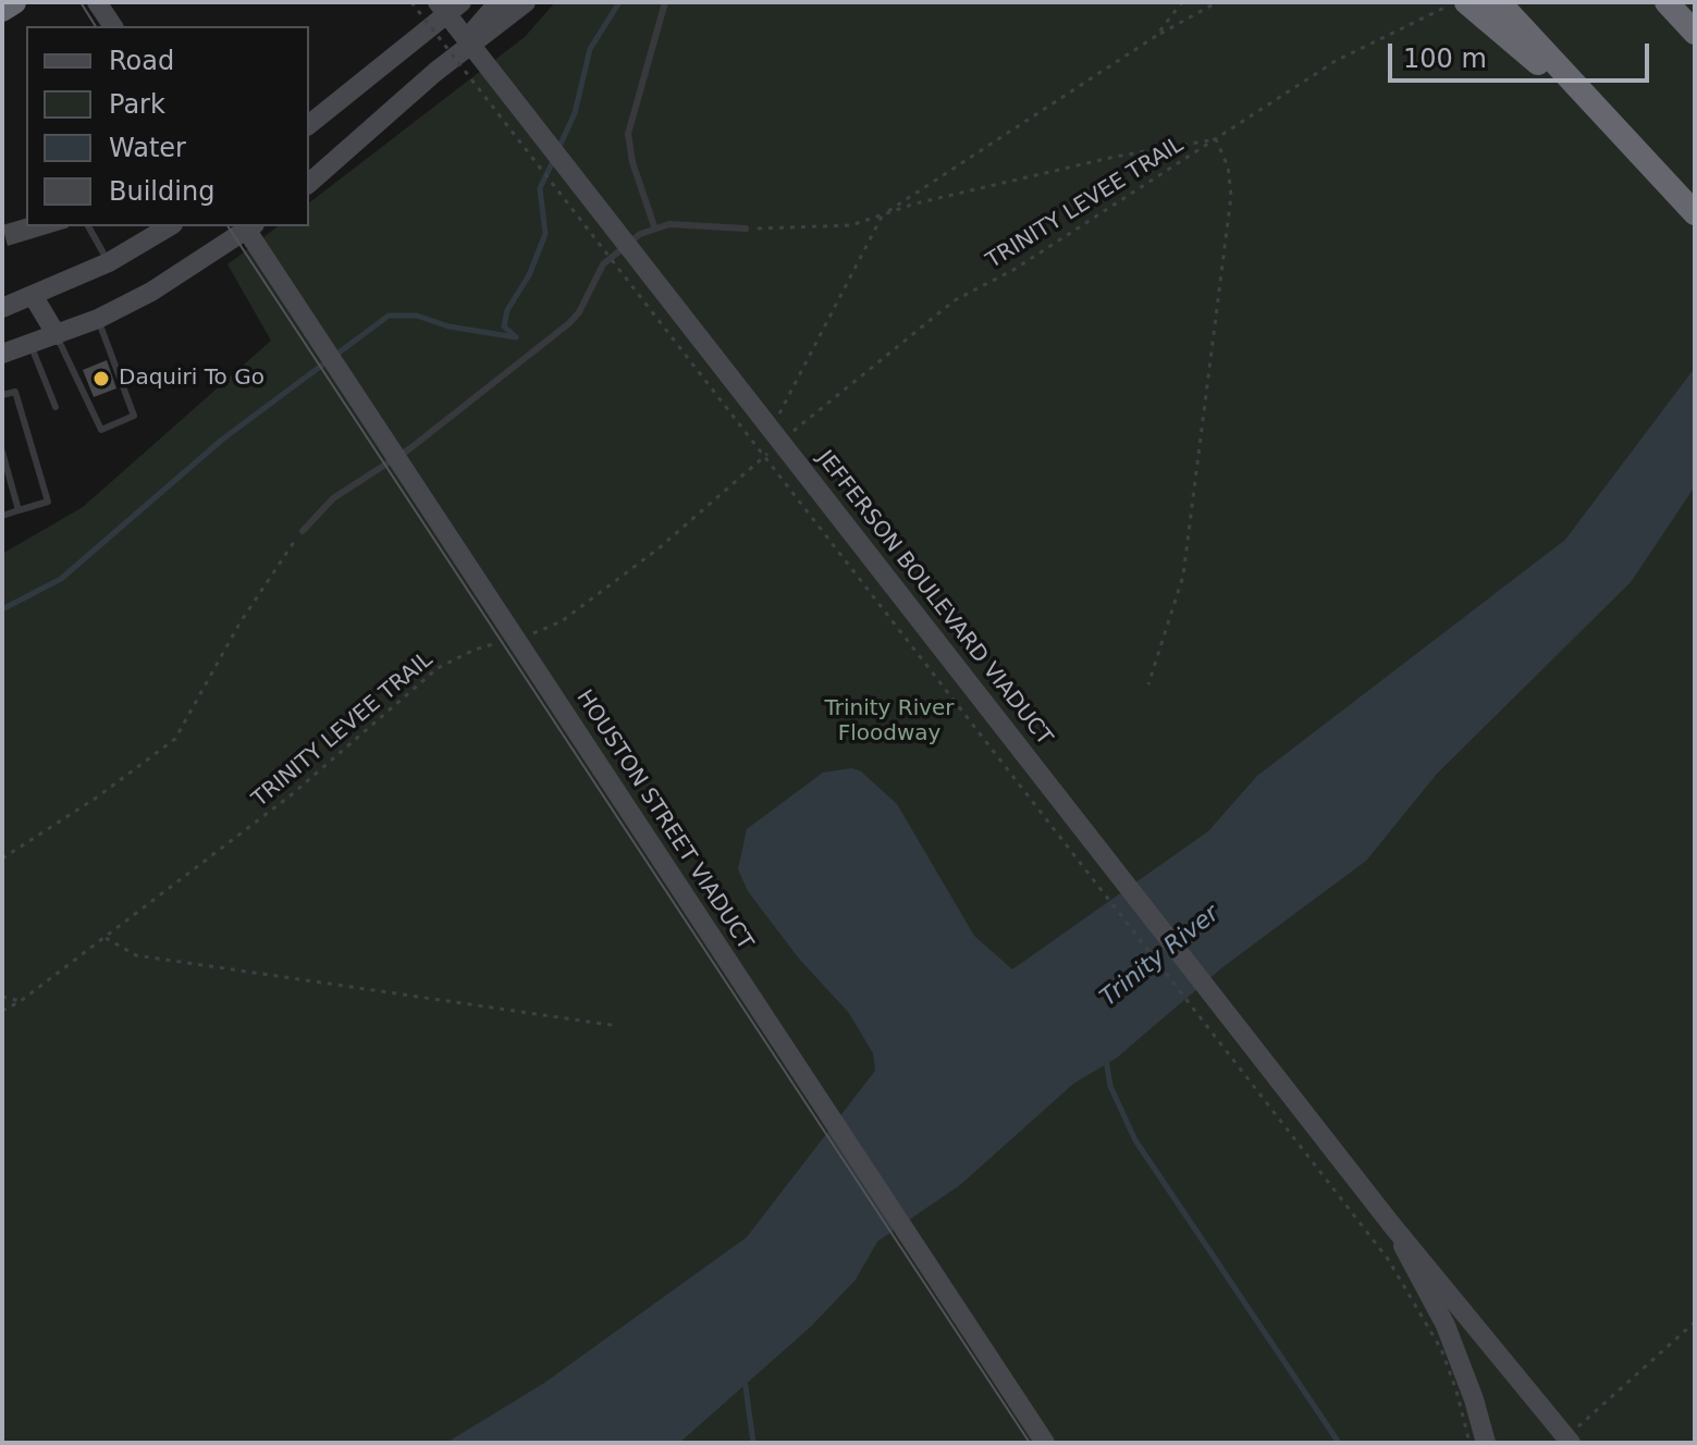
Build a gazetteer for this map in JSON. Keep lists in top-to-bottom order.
{
  "streets": {
    "main road": ["JEFFERSON BOULEVARD VIADUCT", "HOUSTON STREET VIADUCT"],
    "path": ["TRINITY LEVEE TRAIL"]
  },
  "water": ["Trinity River"],
  "parks": ["Trinity River Floodway"],
  "places": ["Daquiri To Go"],
  "legend": [
    "Road",
    "Park",
    "Water",
    "Building"
  ],
  "scale_bar": "100 m"
}
